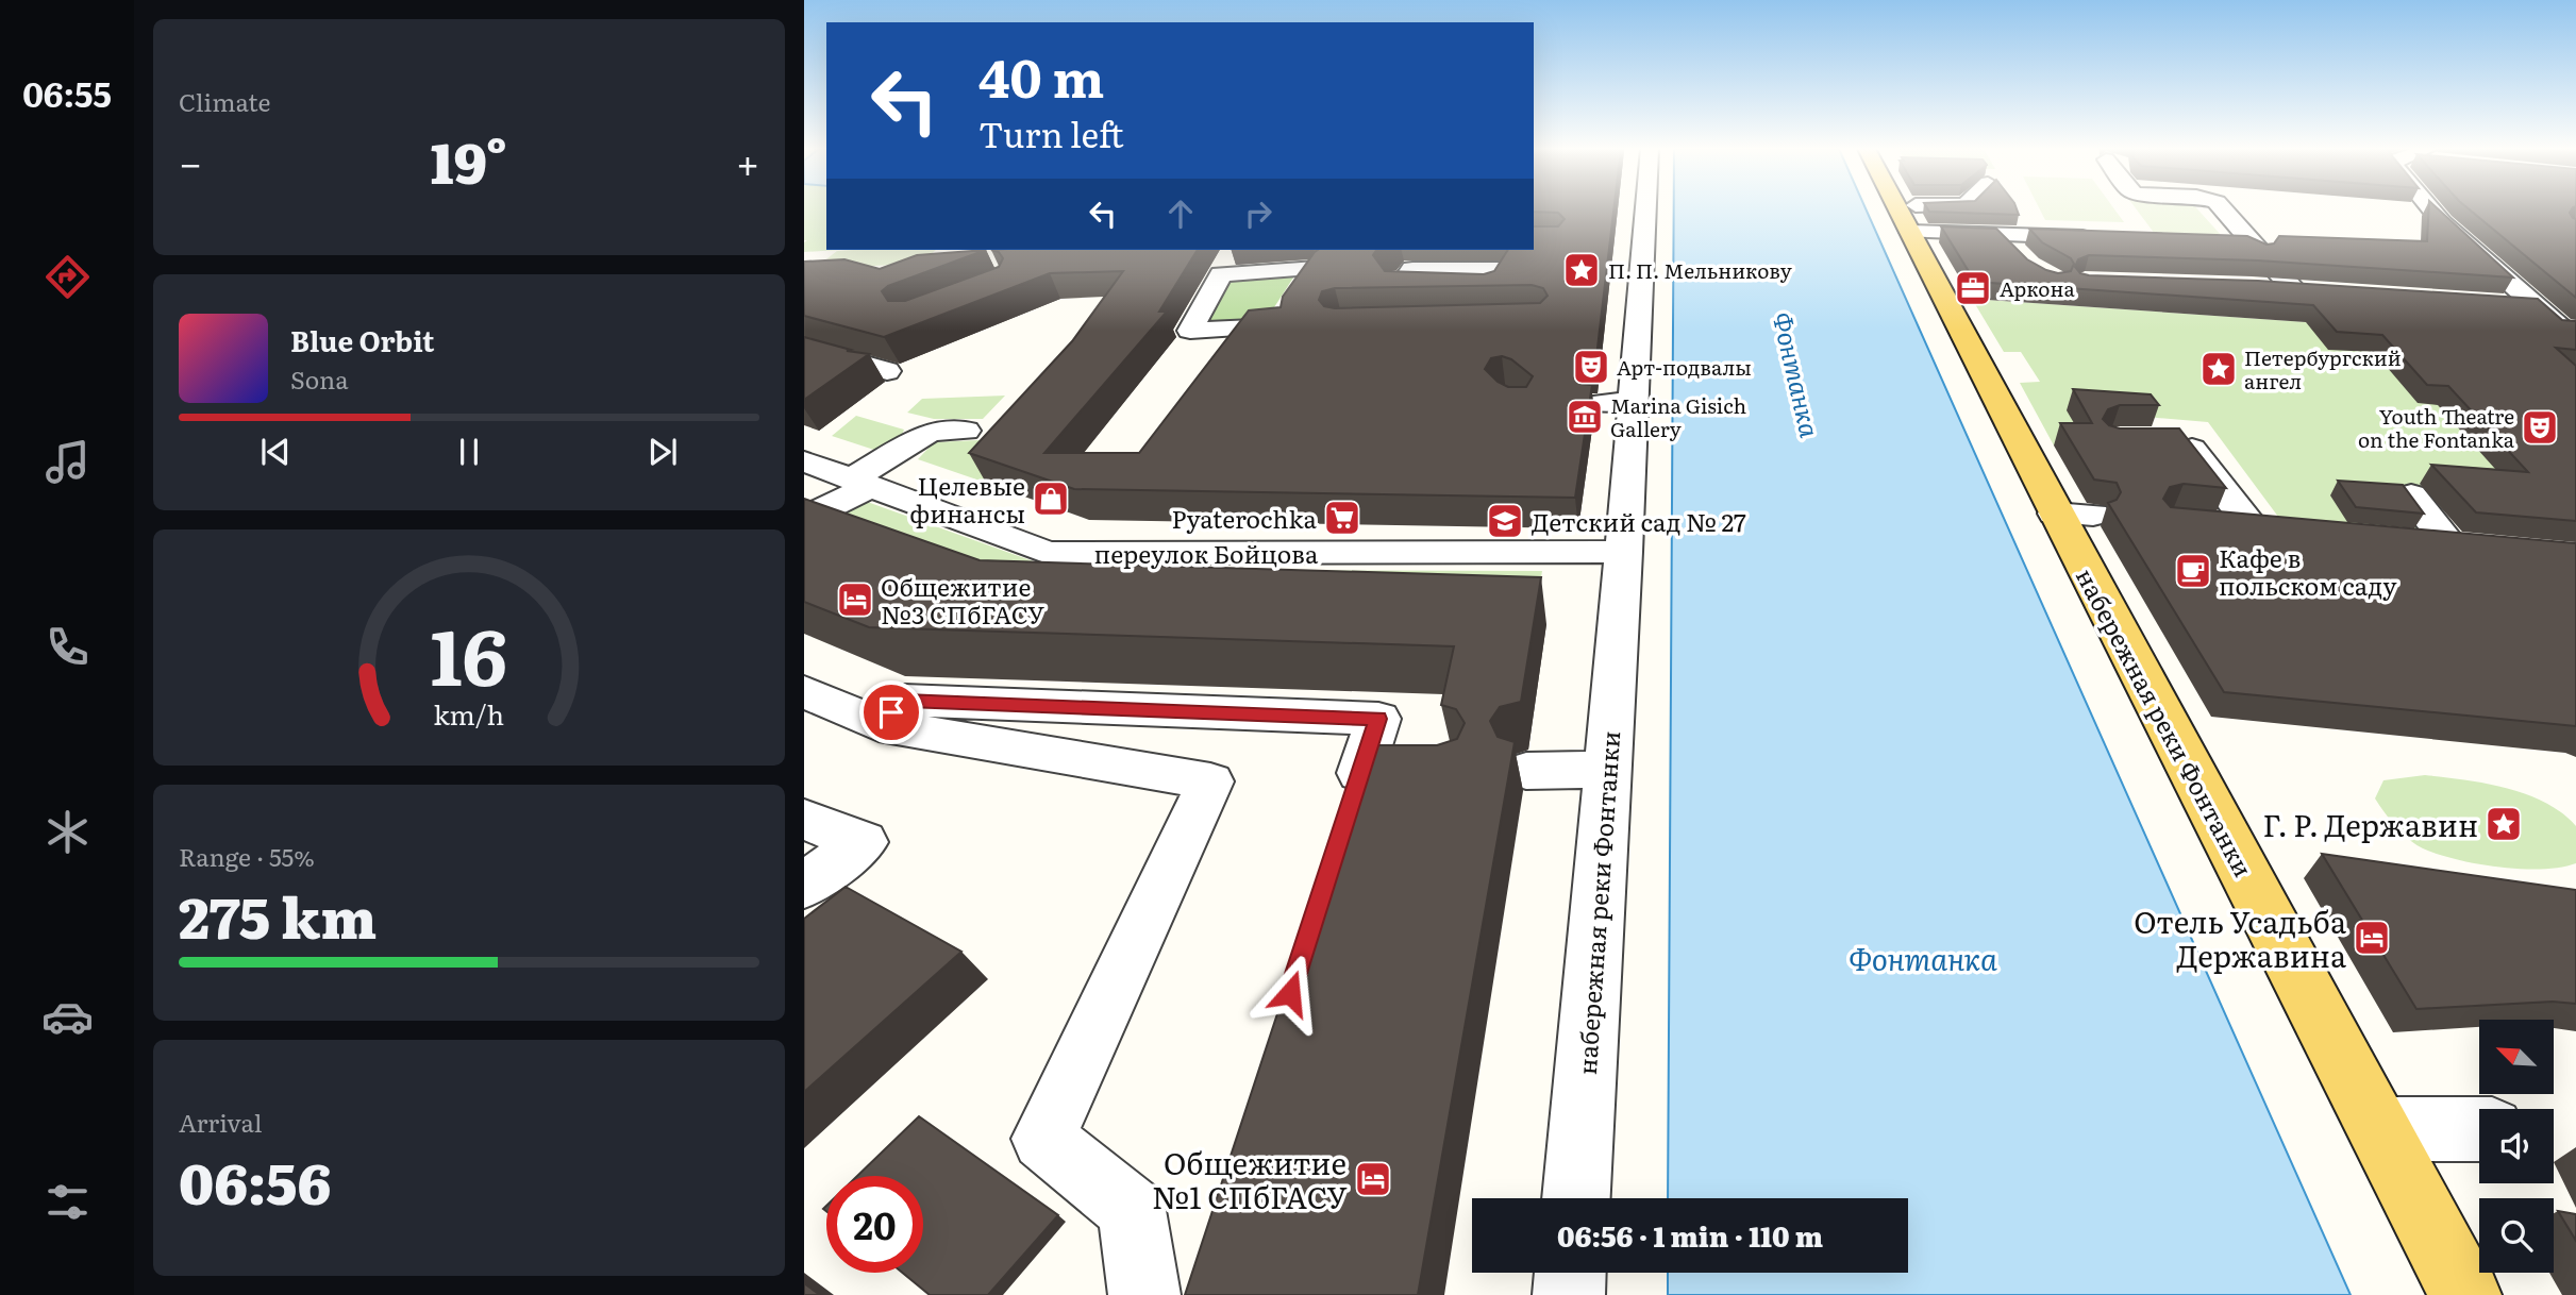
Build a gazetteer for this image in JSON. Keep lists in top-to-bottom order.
{
  "streets": {
    "main road": ["набережная реки Фонтанки"],
    "street": ["переулок Бойцова"]
  },
  "crossings": [
    ["переулок Бойцова", "набережная реки Фонтанки"]
  ],
  "water": ["Фонтанка"],
  "places": {
    "place": ["П. П. Мельникову", "Петербургский ангел", "Г. Р. Державин"],
    "office": ["Аркона"],
    "theatre": ["Арт-подвалы", "Youth Theatre on the Fontanka"],
    "museum": ["Marina Gisich Gallery"],
    "shop": ["Целевые финансы"],
    "supermarket": ["Pyaterochka"],
    "school or university": ["Детский сад № 27"],
    "cafe": ["Кафе в польском саду"],
    "hotel": ["Общежитие №3 СПбГАСУ", "Отель Усадьба Державина", "Общежитие №1 СПбГАСУ"]
  },
  "north": "top left",
  "page": {
    "tabs": "06:55",
    "tile": [
      "Climate",
      ["Range · 55%", "275 km"],
      ["Arrival", "06:56"]
    ],
    "turn": ["40 m", "Turn left"],
    "heat": ["−", "19°", "+"],
    "song": ["Blue Orbit", "Sona"],
    "limit": "20",
    "trip": "06:56 · 1 min · 110 m",
    "gauge": ["16", "km/h"]
  }
}
